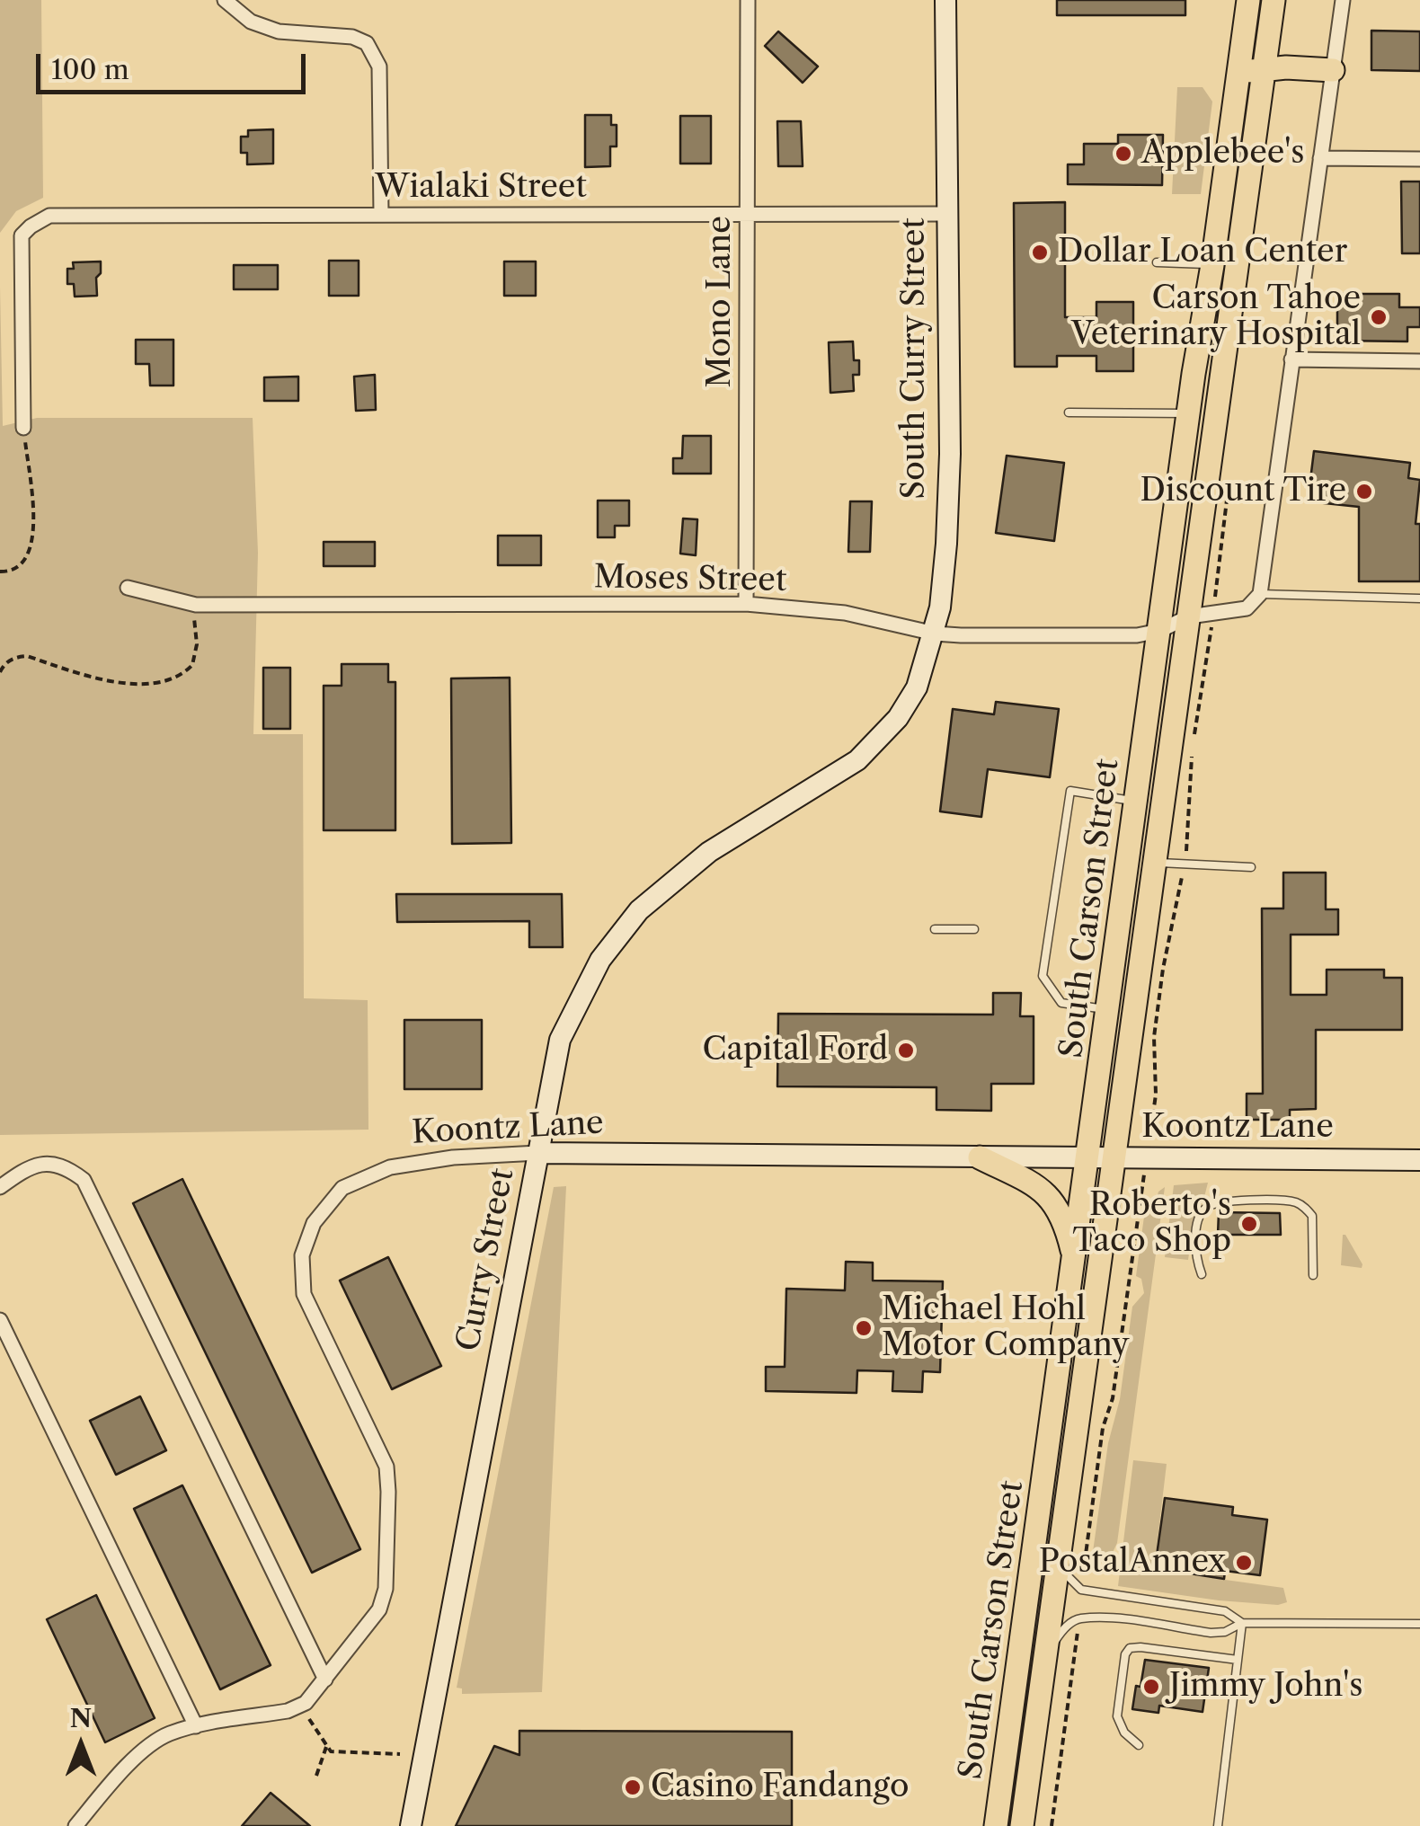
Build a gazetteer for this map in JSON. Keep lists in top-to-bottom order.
{
  "streets": {
    "main road": ["South Carson Street"],
    "street": [
      "Wialaki Street",
      "Mono Lane",
      "South Curry Street",
      "Moses Street",
      "Koontz Lane",
      "Curry Street"
    ]
  },
  "crossings": [
    ["Wialaki Street", "Mono Lane"],
    ["Wialaki Street", "South Curry Street"],
    ["Mono Lane", "Moses Street"],
    ["South Curry Street", "Moses Street"],
    ["South Curry Street", "Curry Street"],
    ["Moses Street", "South Carson Street"],
    ["South Carson Street", "Koontz Lane"],
    ["Koontz Lane", "Curry Street"]
  ],
  "places": [
    "Applebee's",
    "Dollar Loan Center",
    "Carson Tahoe Veterinary Hospital",
    "Discount Tire",
    "Capital Ford",
    "Roberto's Taco Shop",
    "Michael Hohl Motor Company",
    "PostalAnnex",
    "Jimmy John's",
    "Casino Fandango"
  ],
  "scale_bar": "100 m",
  "north": "top"
}
